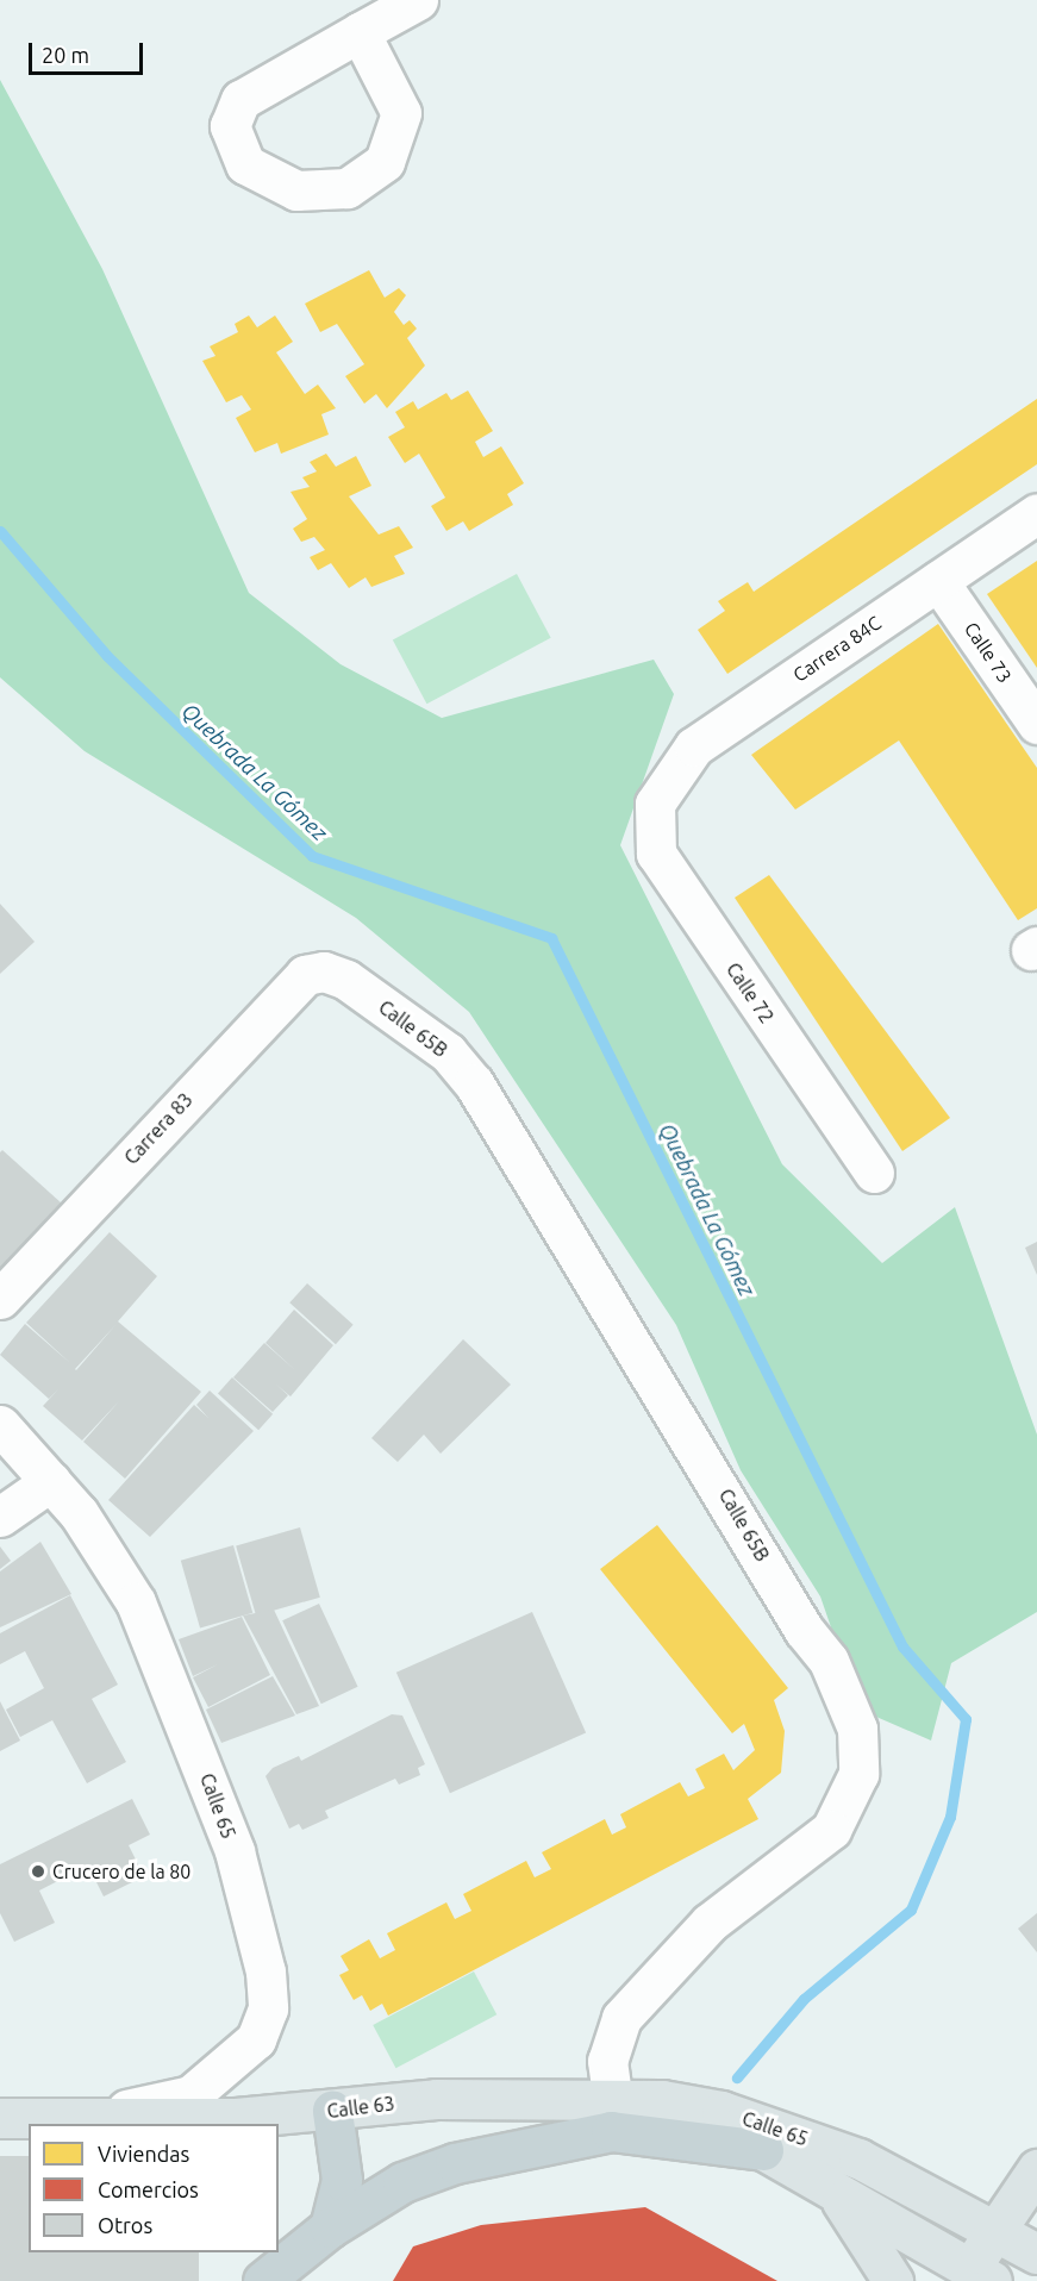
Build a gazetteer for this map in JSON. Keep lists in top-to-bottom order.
{
  "streets": {
    "main road": ["Calle 65", "Calle 63"],
    "street": [
      "Carrera 84C",
      "Calle 73",
      "Calle 72",
      "Calle 65B",
      "Carrera 83"
    ]
  },
  "crossings": [
    ["Carrera 84C", "Calle 73"],
    ["Carrera 84C", "Calle 72"],
    ["Calle 65B", "Carrera 83"],
    ["Calle 65B", "Calle 63"],
    ["Calle 65", "Calle 63"]
  ],
  "water": ["Quebrada La Gómez"],
  "places": ["Crucero de la 80"],
  "legend": ["Viviendas", "Comercios", "Otros"],
  "scale_bar": "20 m"
}
